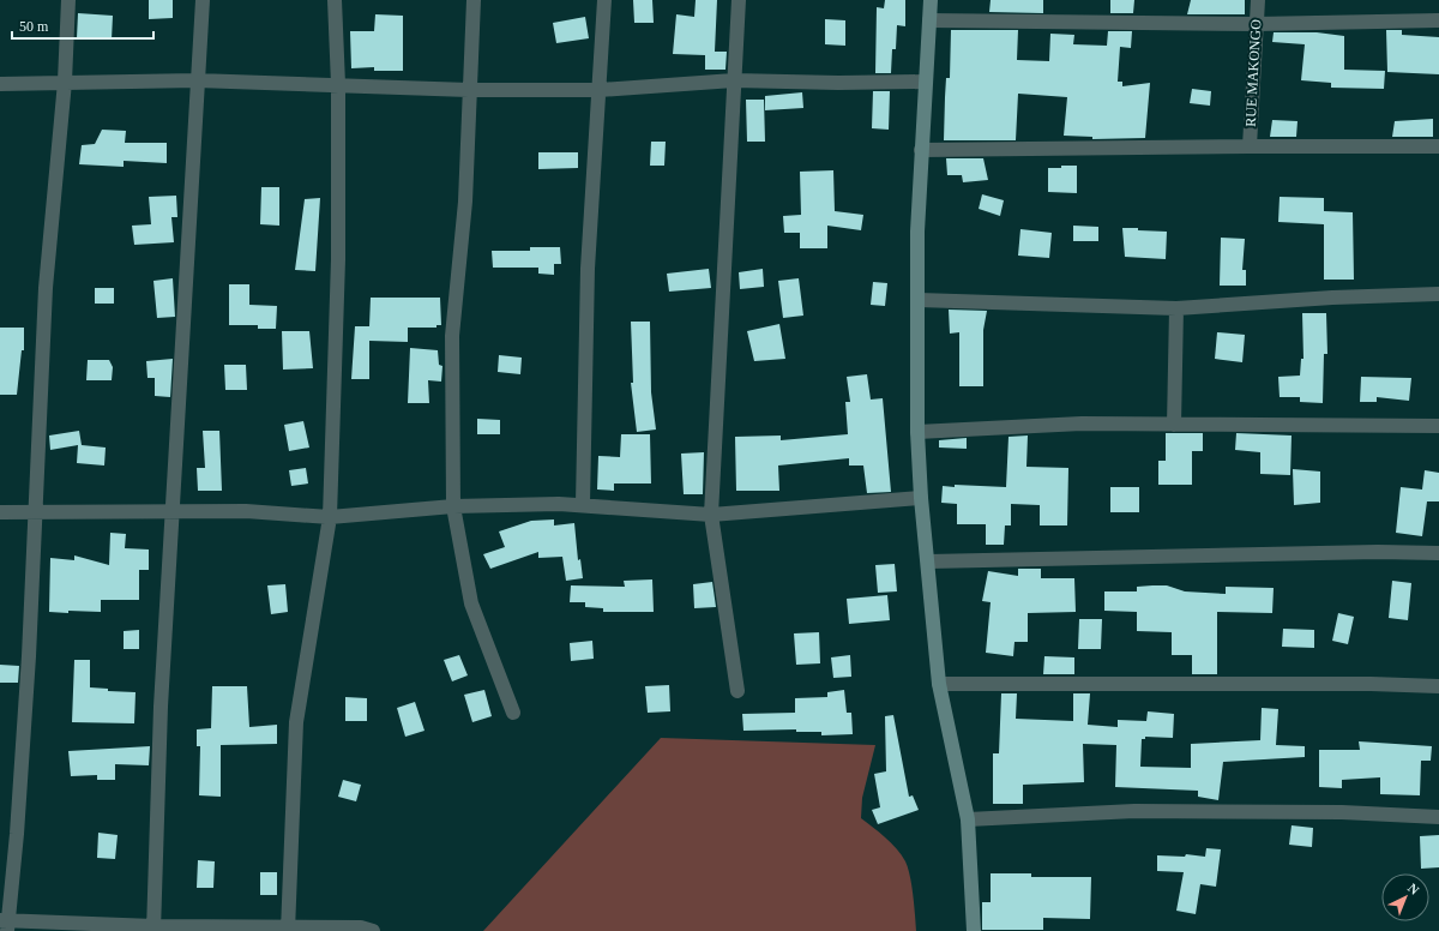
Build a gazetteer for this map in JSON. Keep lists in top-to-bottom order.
{
  "streets": {
    "street": ["RUE MAKONGO"]
  },
  "scale_bar": "50 m",
  "north": "top right"
}
